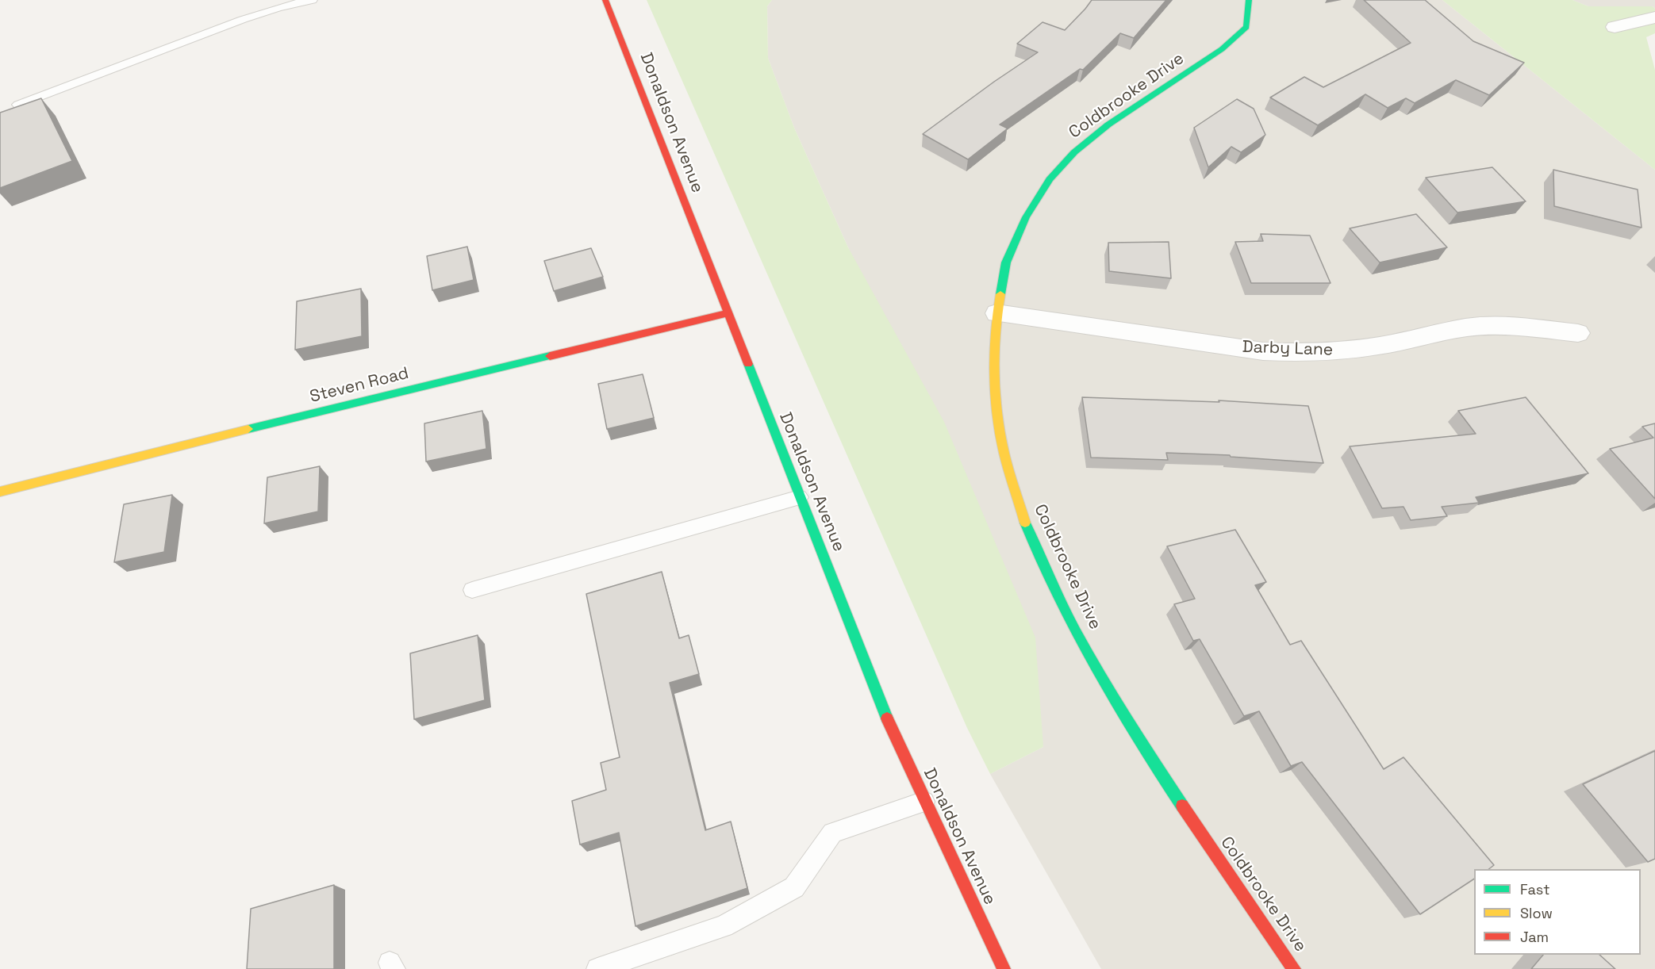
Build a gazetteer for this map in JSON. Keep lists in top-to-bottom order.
{
  "streets": {
    "street": [
      "Coldbrooke Drive",
      "Donaldson Avenue",
      "Darby Lane",
      "Steven Road"
    ]
  },
  "crossings": [
    ["Coldbrooke Drive", "Darby Lane"],
    ["Donaldson Avenue", "Steven Road"]
  ],
  "legend": ["Fast", "Slow", "Jam"]
}
